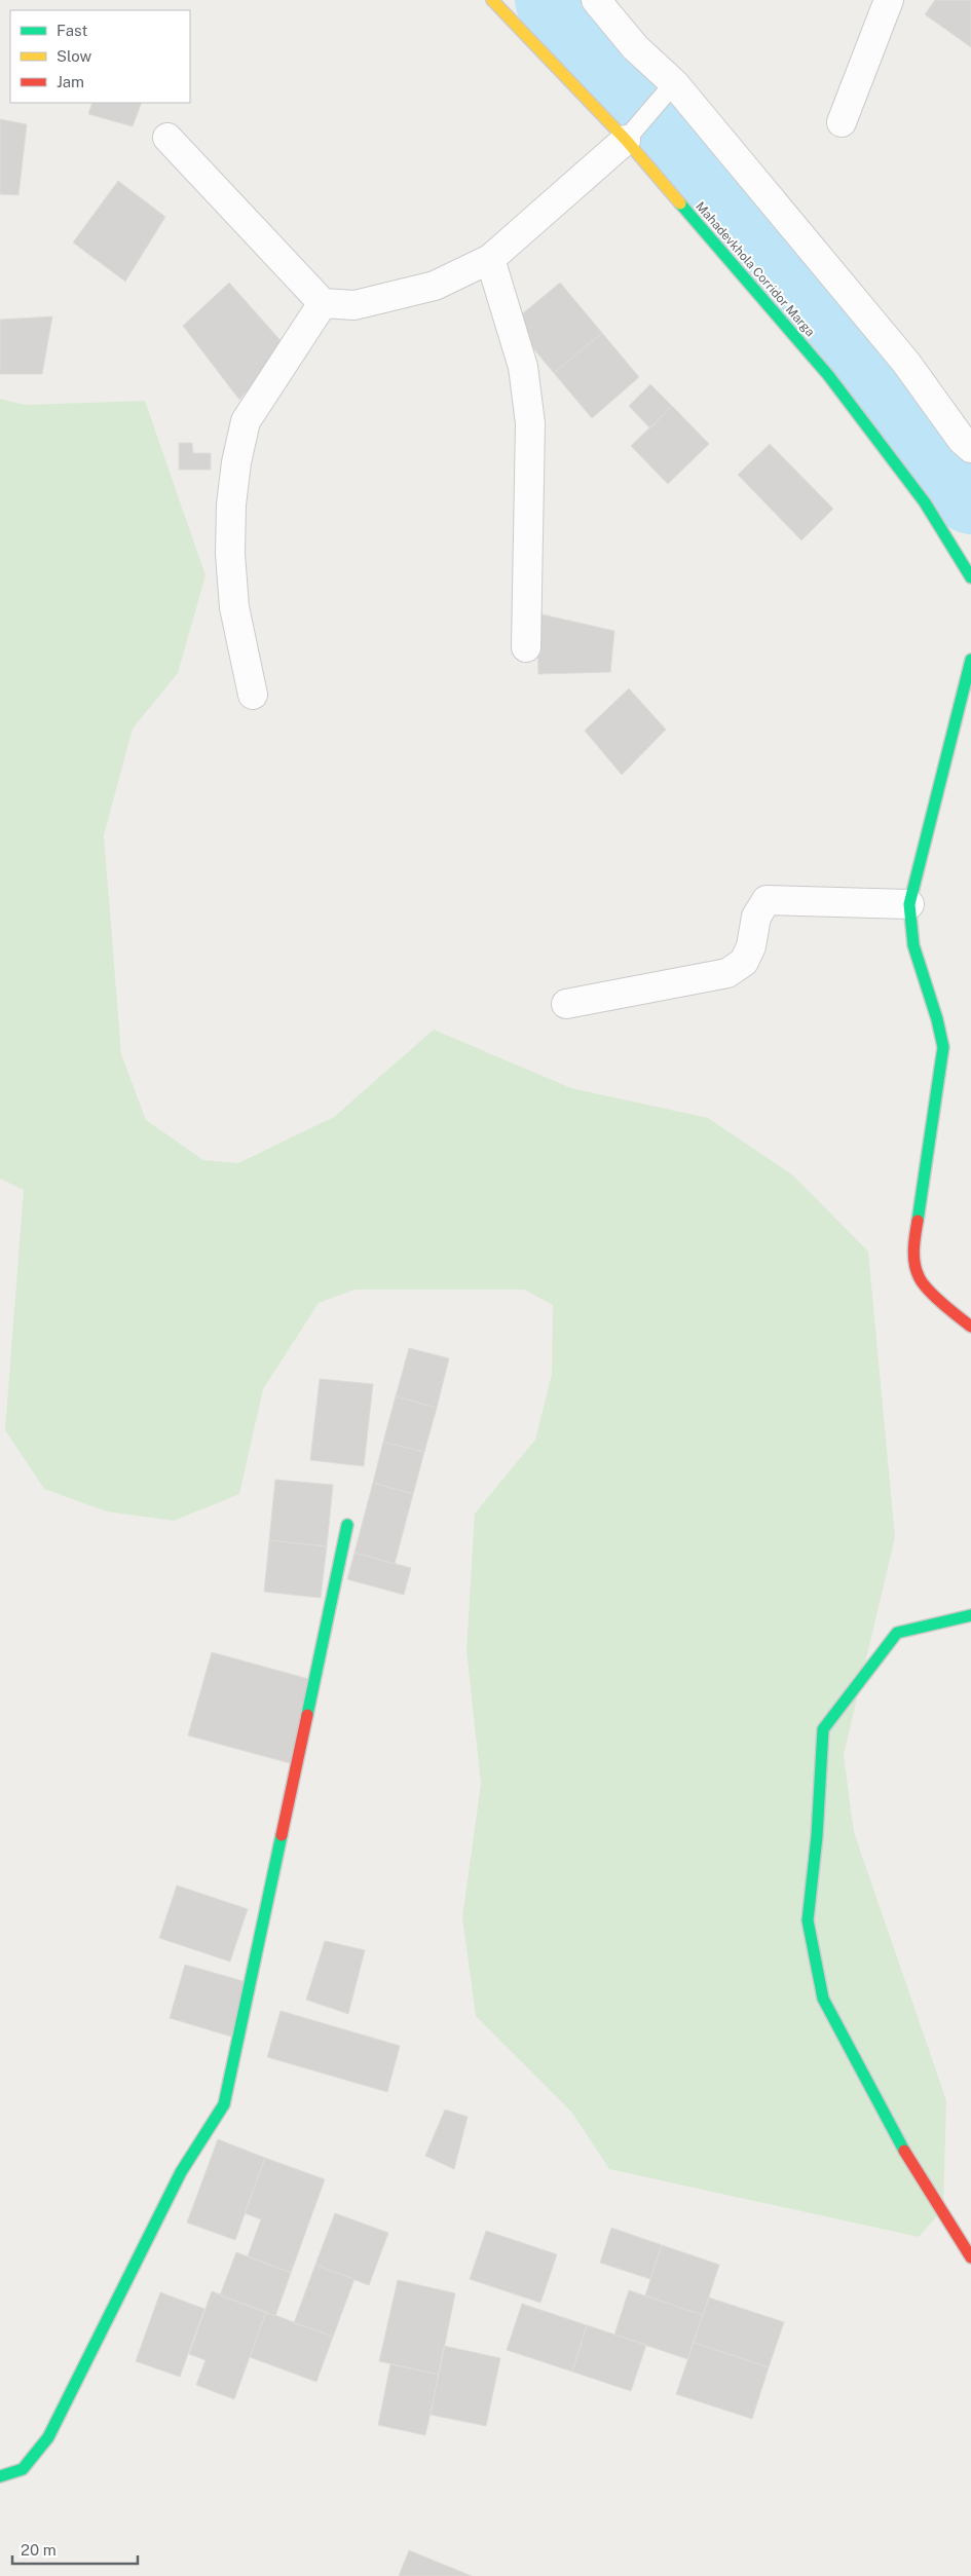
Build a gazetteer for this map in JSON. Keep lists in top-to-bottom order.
{
  "streets": {
    "street": ["Mahadevkhola Corridor Marga"]
  },
  "legend": ["Fast", "Slow", "Jam"],
  "scale_bar": "20 m"
}
